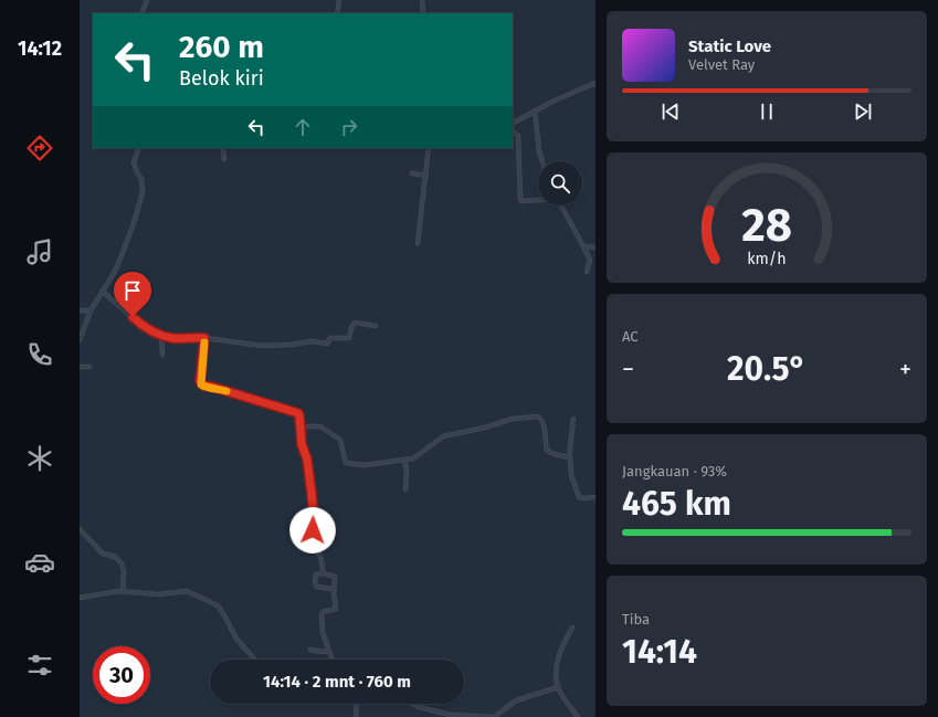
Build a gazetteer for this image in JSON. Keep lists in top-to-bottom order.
{
  "page": {
    "tabs": "14:12",
    "turn": ["260 m", "Belok kiri"],
    "song": ["Static Love", "Velvet Ray"],
    "tile": [
      "AC",
      ["Jangkauan · 93%", "465 km"],
      ["Tiba", "14:14"]
    ],
    "heat": ["−", "20.5°", "+"],
    "limit": "30",
    "trip": "14:14 · 2 mnt · 760 m",
    "gauge": ["28", "km/h"]
  }
}
